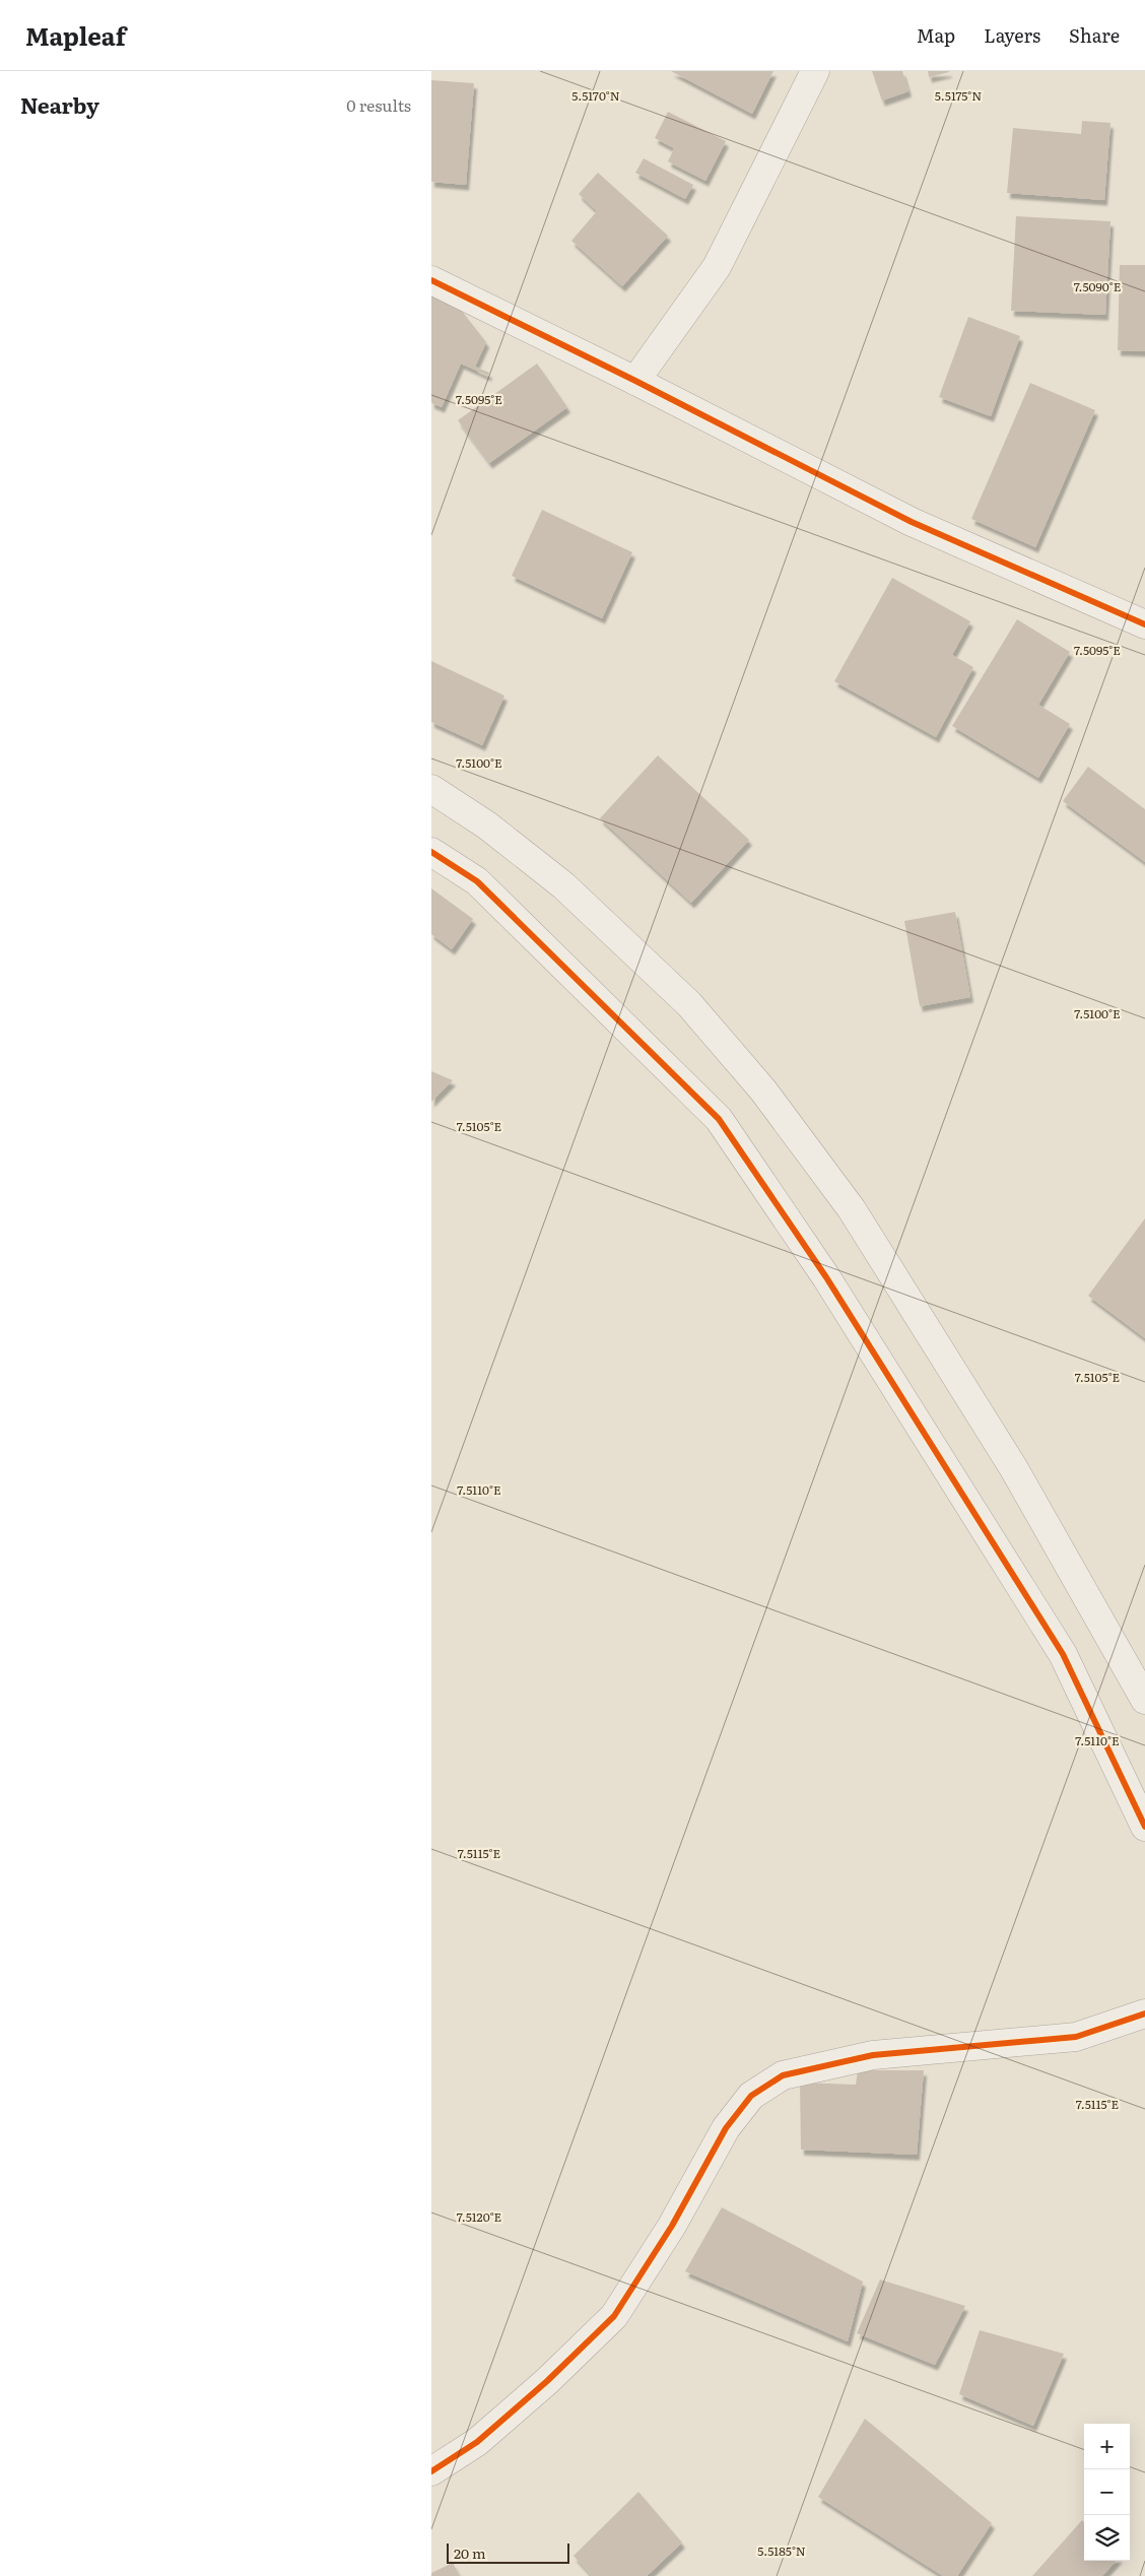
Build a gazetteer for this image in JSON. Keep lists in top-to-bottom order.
{
  "scale_bar": "20 m",
  "page": {
    "header": "Mapleaf",
    "nav": ["Map", "Layers", "Share"],
    "heading": ["Nearby", "0 results"],
    "map_buttons": ["+", "−"],
    "scale": "20 m"
  },
  "coordinates": [
    "5.5170°N",
    "5.5175°N",
    "7.5090°E",
    "7.5095°E",
    "7.5100°E",
    "7.5105°E",
    "7.5110°E",
    "7.5115°E",
    "7.5120°E",
    "5.5185°N"
  ]
}
